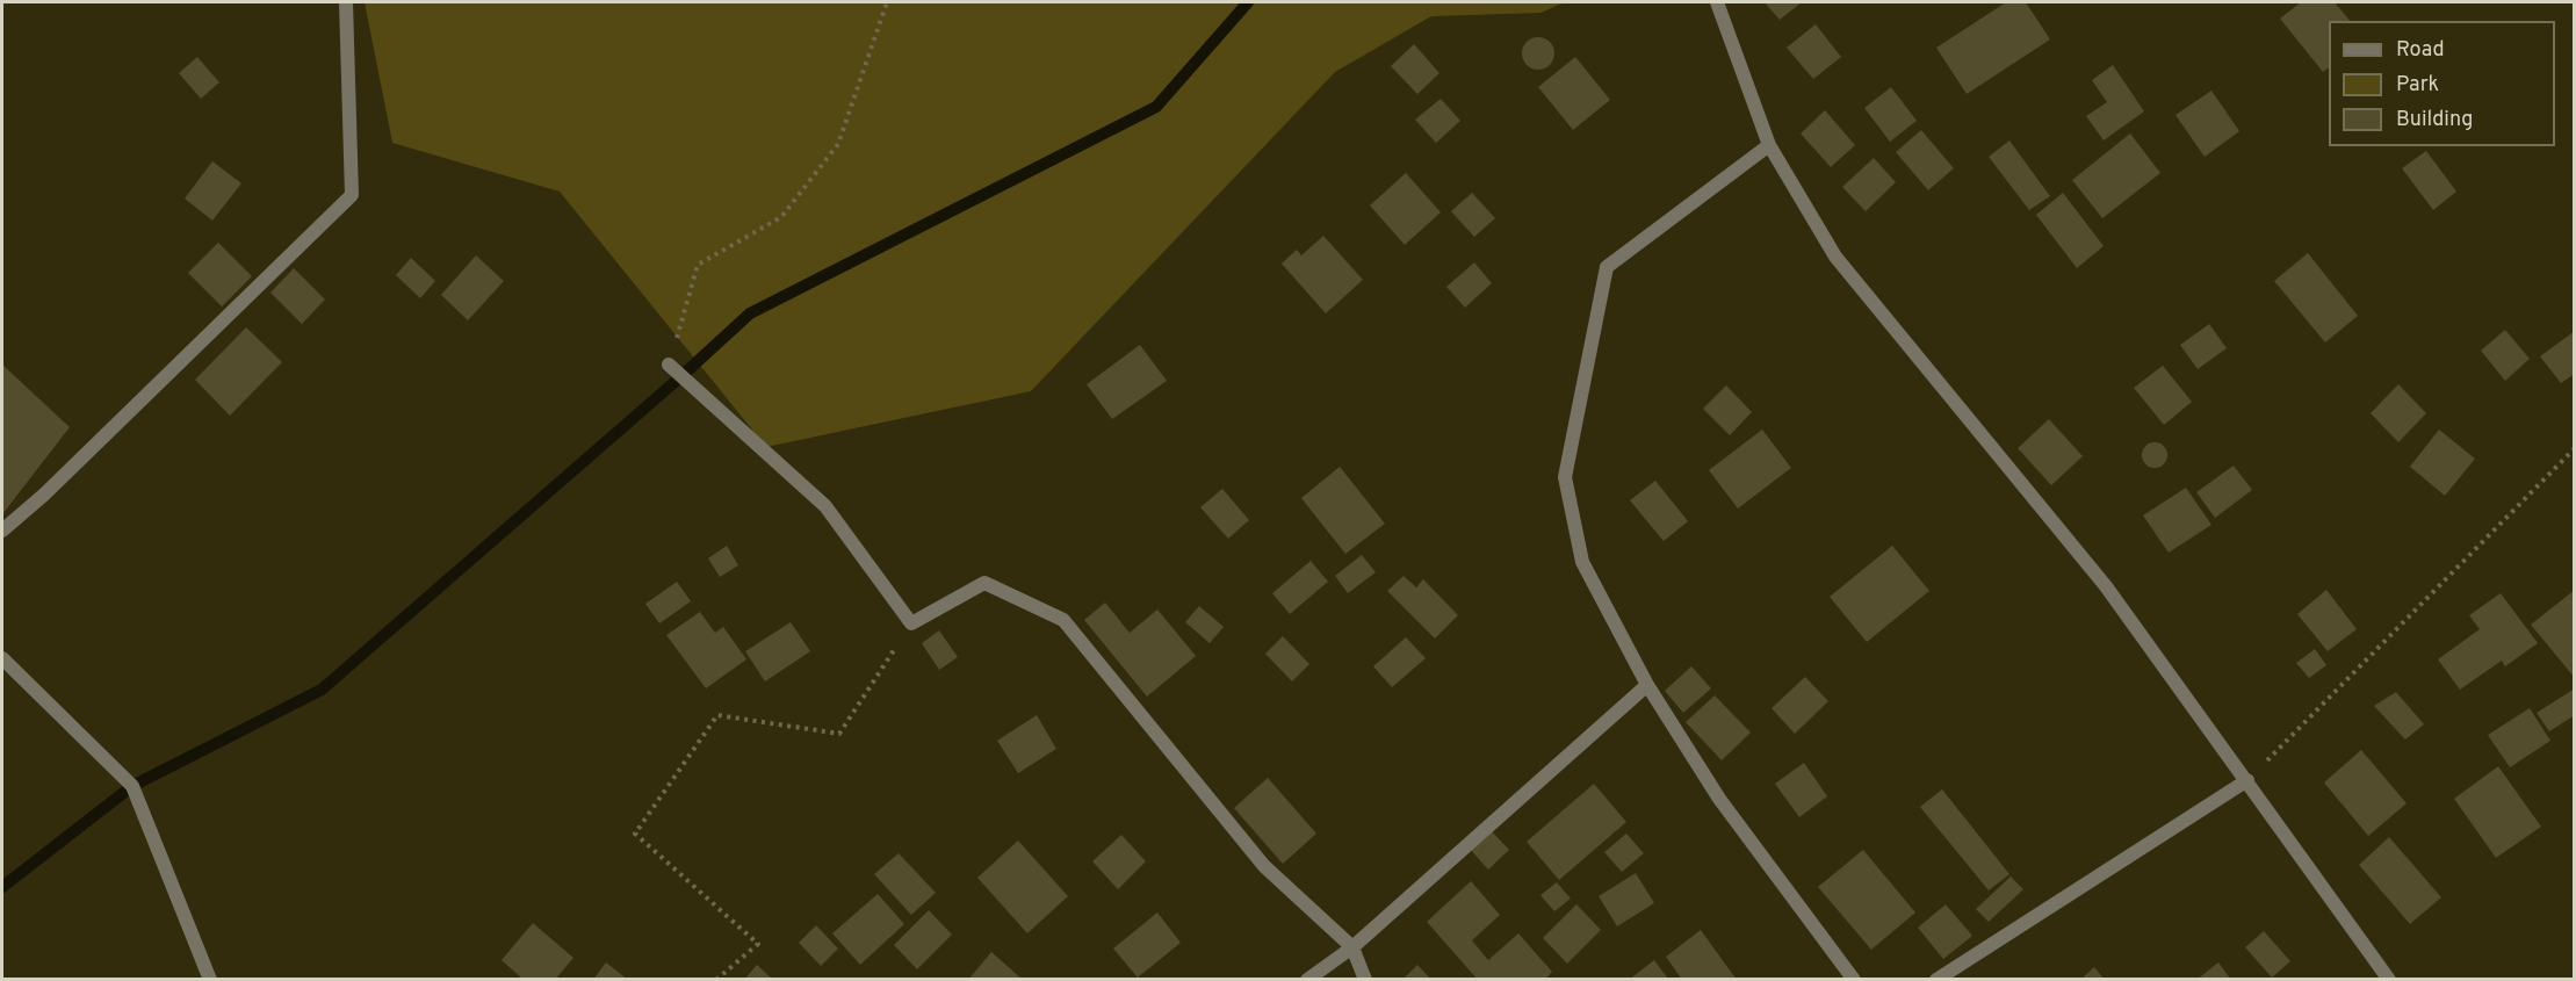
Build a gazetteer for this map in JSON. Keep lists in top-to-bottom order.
{
  "legend": ["Road", "Park", "Building"]
}
